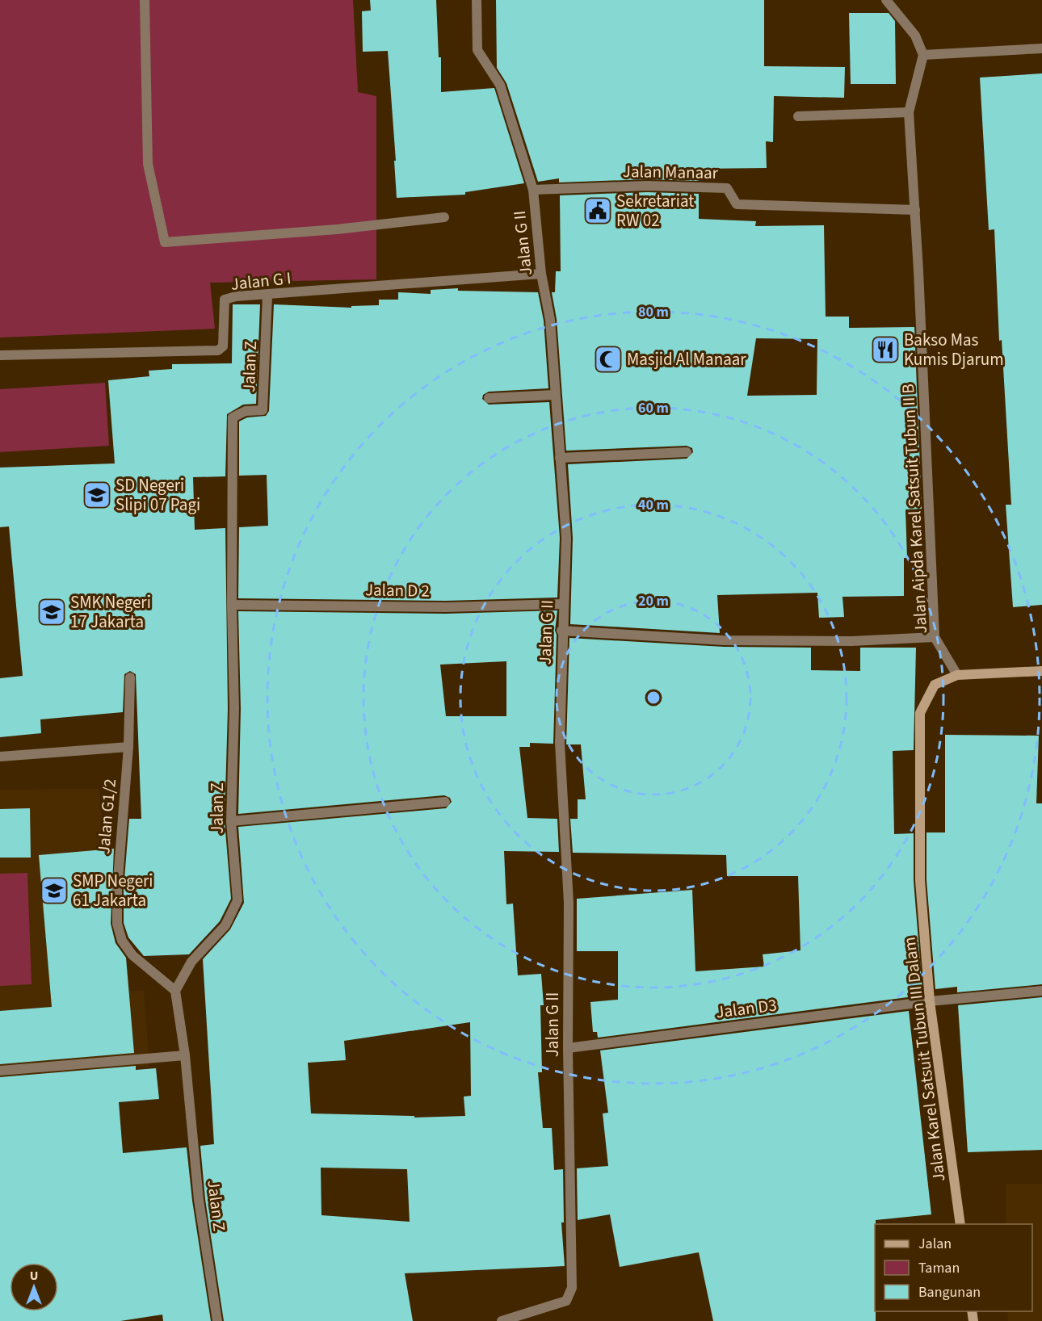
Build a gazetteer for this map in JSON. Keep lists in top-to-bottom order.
{
  "streets": {
    "street": [
      "Jalan Manaar",
      "Jalan G II",
      "Jalan G I",
      "Jalan Z",
      "Jalan Aipda Karel Satsuit Tubun II B",
      "Jalan D 2",
      "Jalan G1/2",
      "Jalan D3",
      "Jalan Karel Satsuit Tubun III Dalam"
    ]
  },
  "crossings": [
    ["Jalan Manaar", "Jalan G II"],
    ["Jalan Manaar", "Jalan Aipda Karel Satsuit Tubun II B"],
    ["Jalan G II", "Jalan G I"],
    ["Jalan G II", "Jalan D 2"],
    ["Jalan G II", "Jalan D3"],
    ["Jalan G I", "Jalan Z"],
    ["Jalan Z", "Jalan D 2"],
    ["Jalan Z", "Jalan G1/2"],
    ["Jalan Aipda Karel Satsuit Tubun II B", "Jalan Karel Satsuit Tubun III Dalam"],
    ["Jalan D3", "Jalan Karel Satsuit Tubun III Dalam"]
  ],
  "places": {
    "public building": ["Sekretariat RW 02"],
    "restaurant": ["Bakso Mas Kumis Djarum"],
    "mosque": ["Masjid Al Manaar"],
    "school or university": ["SD Negeri Slipi 07 Pagi", "SMK Negeri 17 Jakarta", "SMP Negeri 61 Jakarta"]
  },
  "legend": ["Jalan", "Taman", "Bangunan"],
  "north": "top",
  "rings": [
    "80 m",
    "60 m",
    "40 m",
    "20 m"
  ]
}
